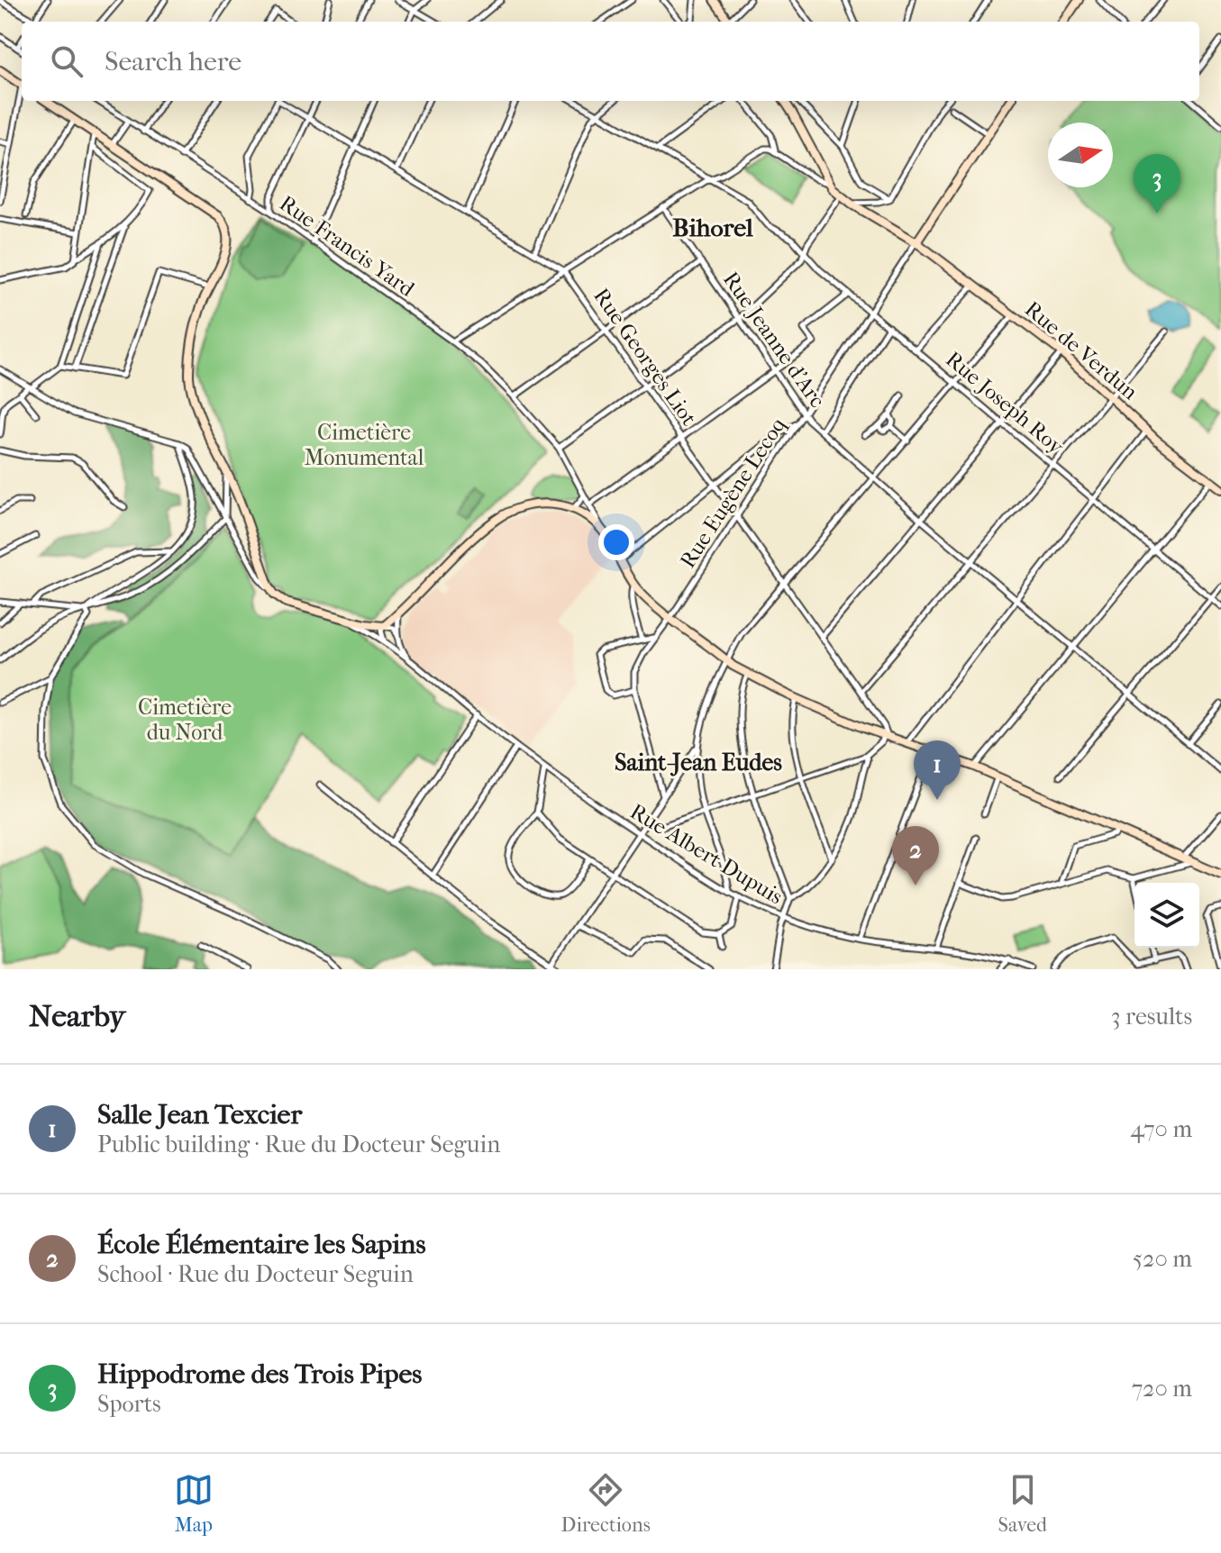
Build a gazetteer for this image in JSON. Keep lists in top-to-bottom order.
{
  "streets": {
    "street": [
      "Rue Francis Yard",
      "Rue Jeanne d'Arc",
      "Rue de Verdun",
      "Rue Georges Liot",
      "Rue Joseph Roy",
      "Rue Eugène Lecoq",
      "Rue Albert Dupuis"
    ]
  },
  "crossings": [
    ["Rue Jeanne d'Arc", "Rue Eugène Lecoq"],
    ["Rue de Verdun", "Rue Eugène Lecoq"],
    ["Rue Georges Liot", "Rue Eugène Lecoq"],
    ["Rue Joseph Roy", "Rue Eugène Lecoq"]
  ],
  "districts": ["Bihorel", "Saint-Jean Eudes"],
  "parks": ["Cimetière Monumental", "Cimetière du Nord"],
  "north": "right",
  "page": {
    "search": "Search here",
    "pins": ["3", "1", "2"],
    "heading": ["Nearby", "3 results"],
    "list": [
      {
        "mark": "1",
        "name": "Salle Jean Texcier",
        "note": "Public building · Rue du Docteur Seguin",
        "value": "470 m"
      },
      {
        "mark": "2",
        "name": "École Élémentaire les Sapins",
        "note": "School · Rue du Docteur Seguin",
        "value": "520 m"
      },
      {
        "mark": "3",
        "name": "Hippodrome des Trois Pipes",
        "note": "Sports",
        "value": "720 m"
      }
    ],
    "nav": ["Map", "Directions", "Saved"]
  }
}
